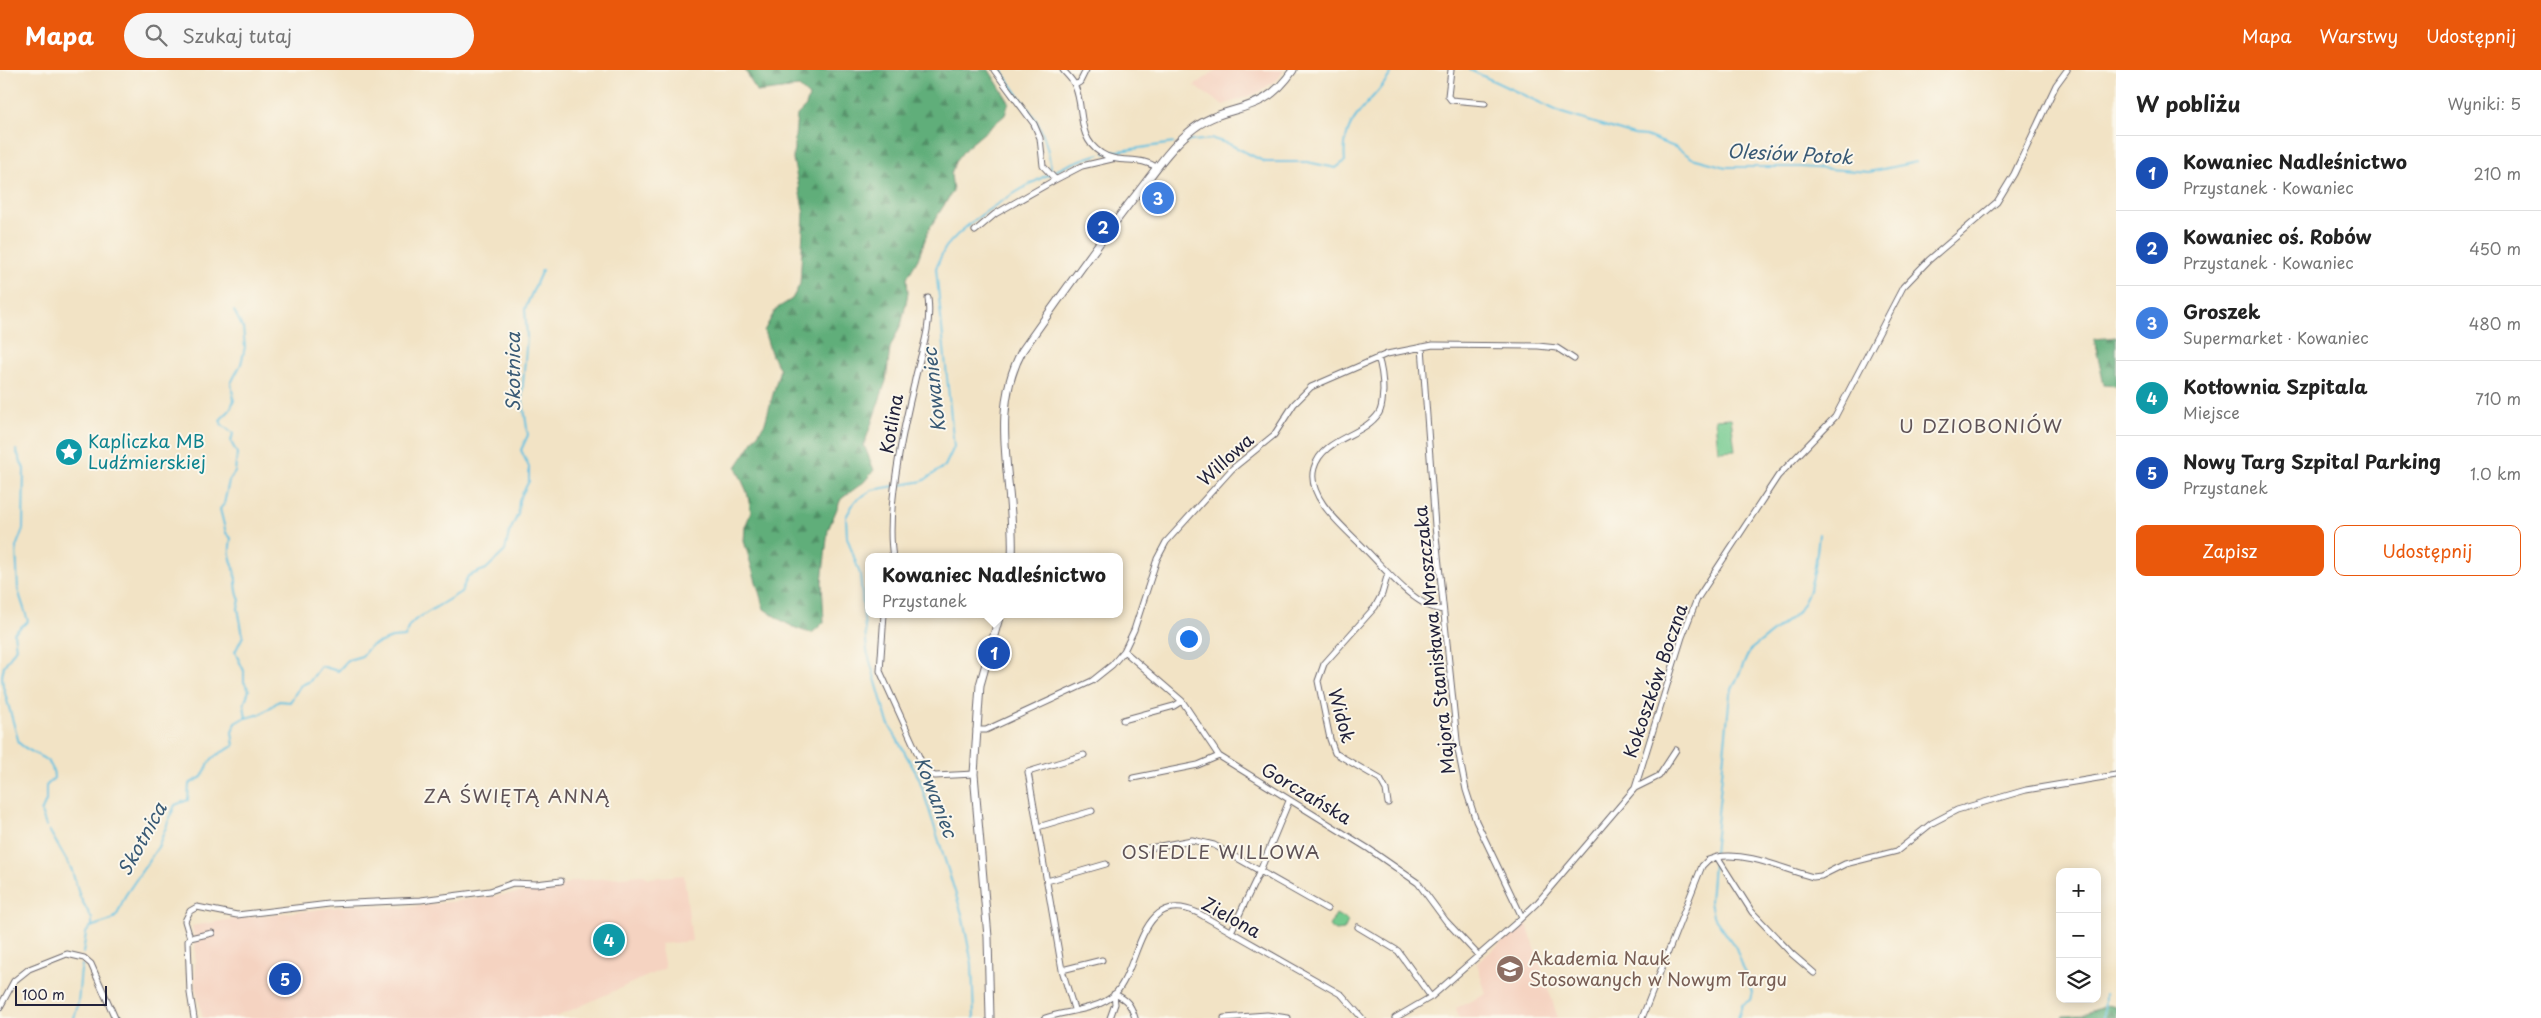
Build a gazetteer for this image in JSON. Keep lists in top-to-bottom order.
{
  "streets": {
    "street": [
      "Kotlina",
      "Willowa",
      "Majora Stanisława Mroszczaka",
      "Kokoszków Boczna",
      "Widok",
      "Gorczańska",
      "Zielona"
    ]
  },
  "crossings": [
    ["Willowa", "Majora Stanisława Mroszczaka"],
    ["Willowa", "Gorczańska"],
    ["Majora Stanisława Mroszczaka", "Kokoszków Boczna"],
    ["Kokoszków Boczna", "Gorczańska"]
  ],
  "districts": ["U DZIOBONIÓW", "ZA ŚWIĘTĄ ANNĄ", "OSIEDLE WILLOWA"],
  "water": ["Olesiów Potok", "Skotnica", "Kowaniec"],
  "places": {
    "place": ["Kapliczka MB Ludźmierskiej"],
    "school or university": ["Akademia Nauk Stosowanych w Nowym Targu"]
  },
  "scale_bar": "100 m",
  "page": {
    "header": "Mapa",
    "search": "Szukaj tutaj",
    "nav": ["Mapa", "Warstwy", "Udostępnij"],
    "heading": ["W pobliżu", "Wyniki: 5"],
    "list": [
      {
        "mark": "1",
        "name": "Kowaniec Nadleśnictwo",
        "note": "Przystanek · Kowaniec",
        "value": "210 m"
      },
      {
        "mark": "2",
        "name": "Kowaniec oś. Robów",
        "note": "Przystanek · Kowaniec",
        "value": "450 m"
      },
      {
        "mark": "3",
        "name": "Groszek",
        "note": "Supermarket · Kowaniec",
        "value": "480 m"
      },
      {
        "mark": "4",
        "name": "Kotłownia Szpitala",
        "note": "Miejsce",
        "value": "710 m"
      },
      {
        "mark": "5",
        "name": "Nowy Targ Szpital Parking",
        "note": "Przystanek",
        "value": "1.0 km"
      }
    ],
    "pins": [
      "3",
      "2",
      "1",
      "4",
      "5"
    ],
    "buttons": ["Zapisz", "Udostępnij"],
    "popup": ["Kowaniec Nadleśnictwo", "Przystanek"],
    "map_buttons": ["+", "−"],
    "scale": "100 m"
  }
}
